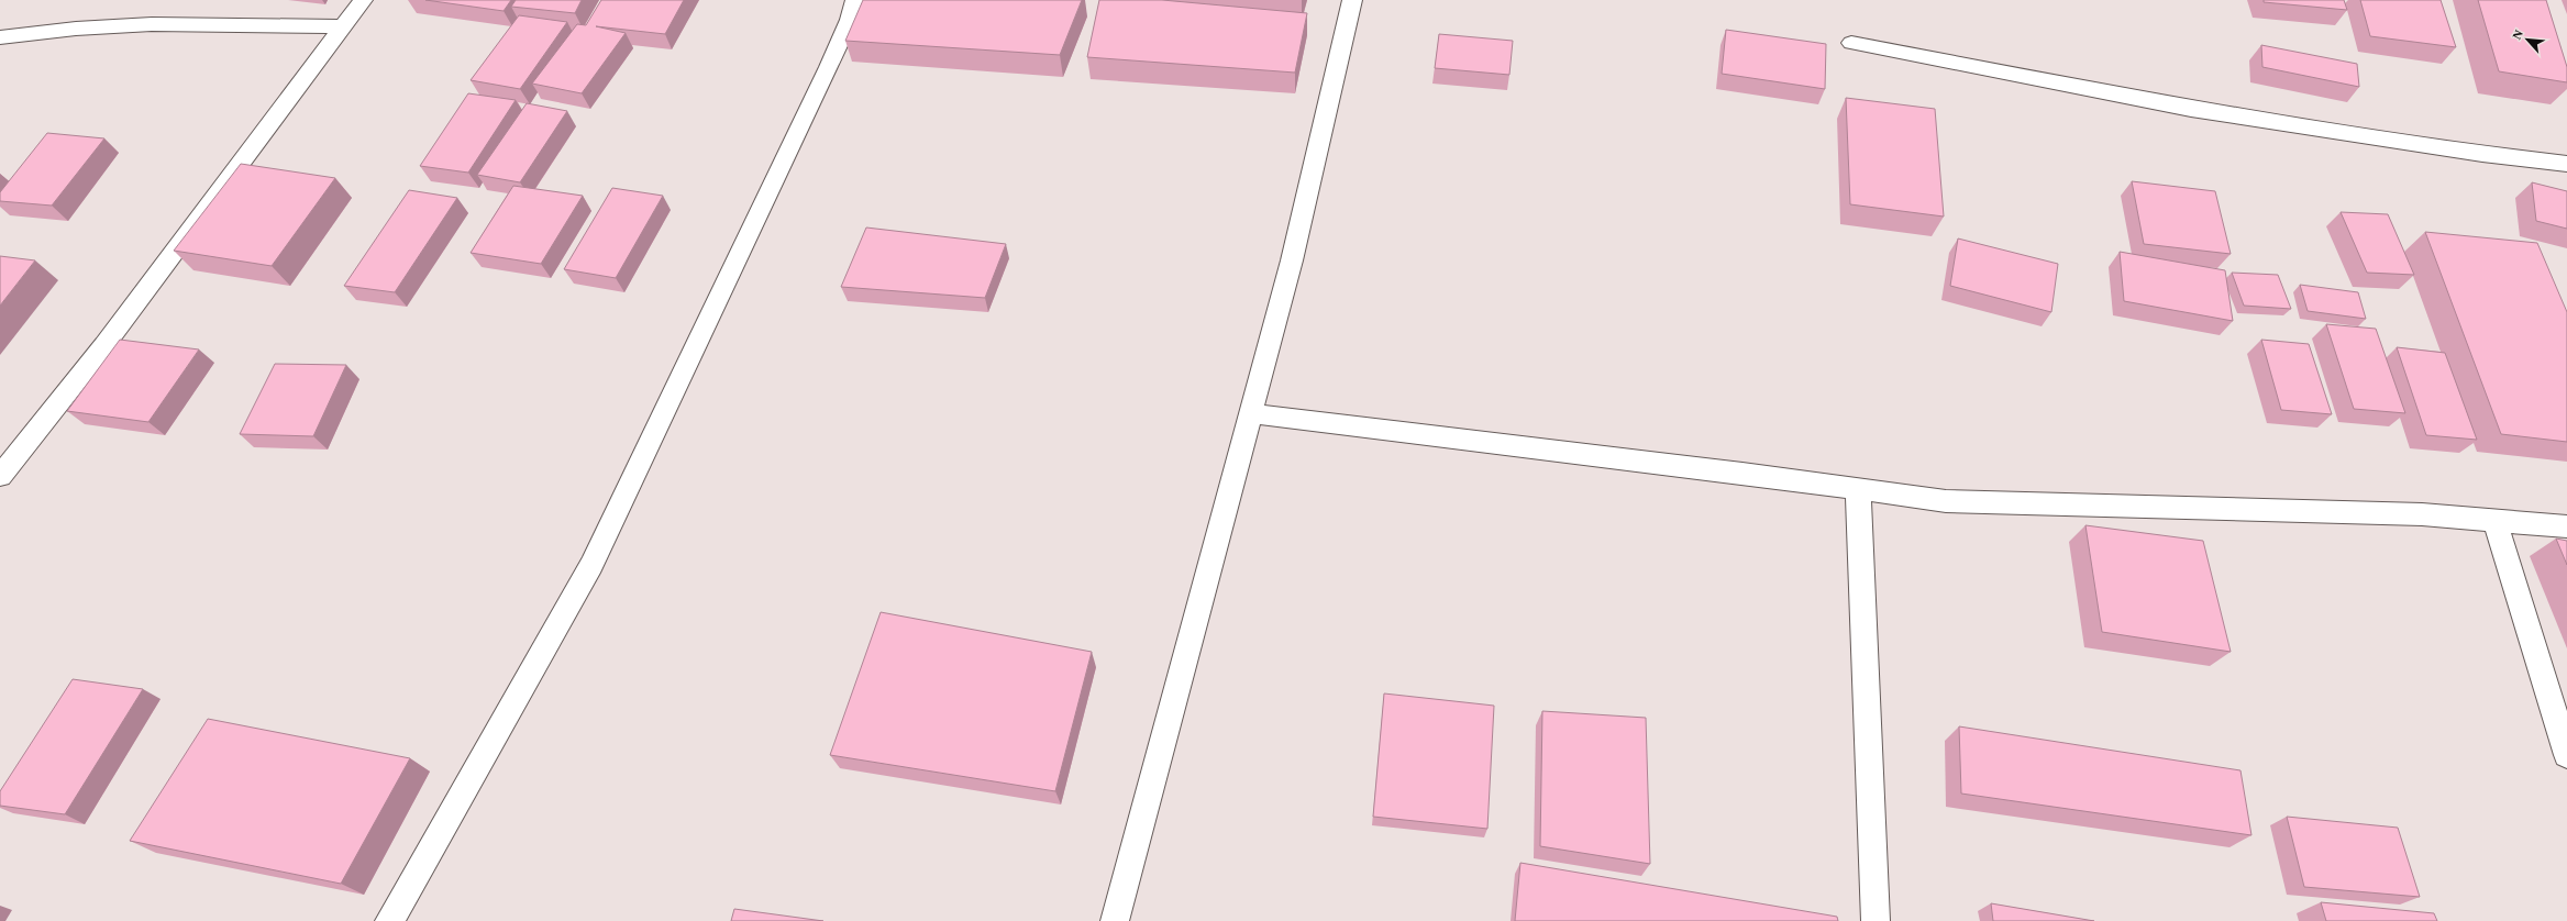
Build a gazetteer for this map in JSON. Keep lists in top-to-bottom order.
{
  "north": "top left"
}
